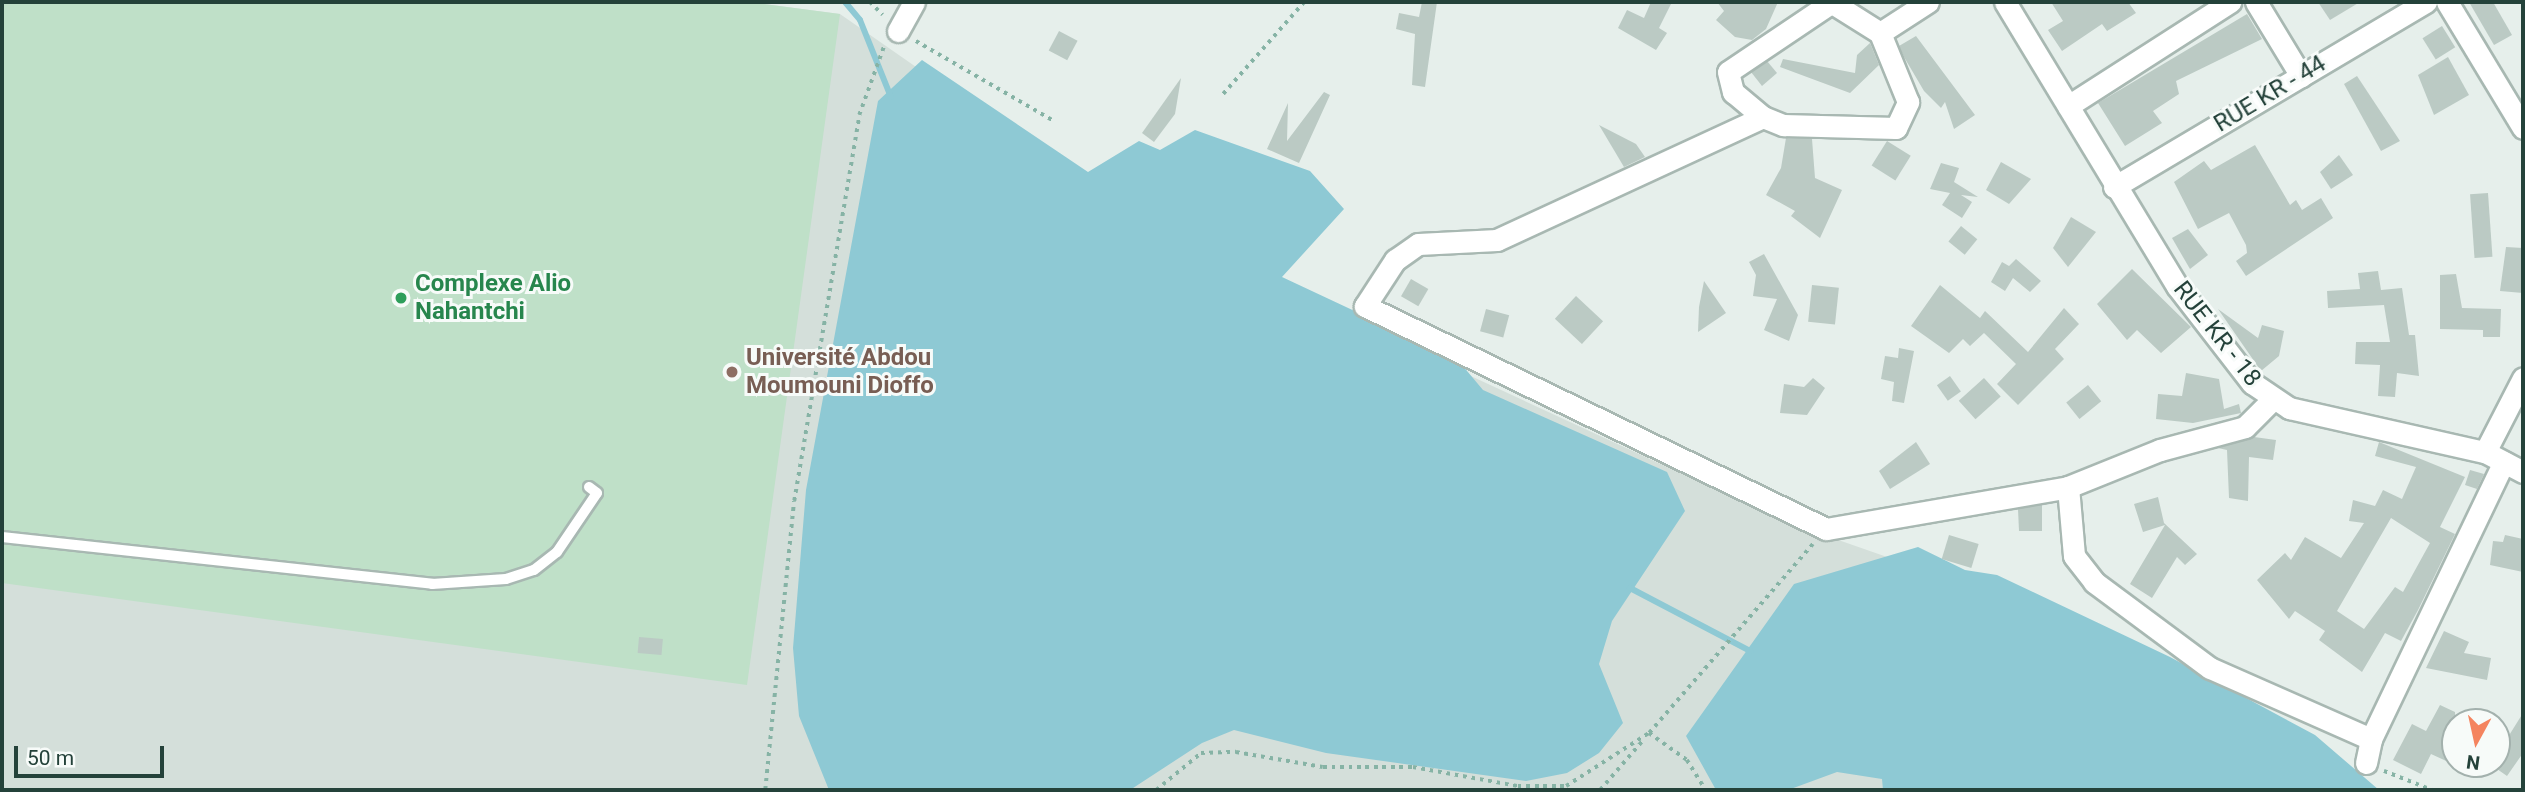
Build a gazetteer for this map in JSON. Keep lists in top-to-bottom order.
{
  "streets": {
    "street": ["RUE KR - 44", "RUE KR - 18"]
  },
  "crossings": [
    ["RUE KR - 44", "RUE KR - 18"]
  ],
  "places": ["Complexe Alio Nahantchi", "Université Abdou Moumouni Dioffo"],
  "scale_bar": "50 m",
  "north": "bottom"
}
